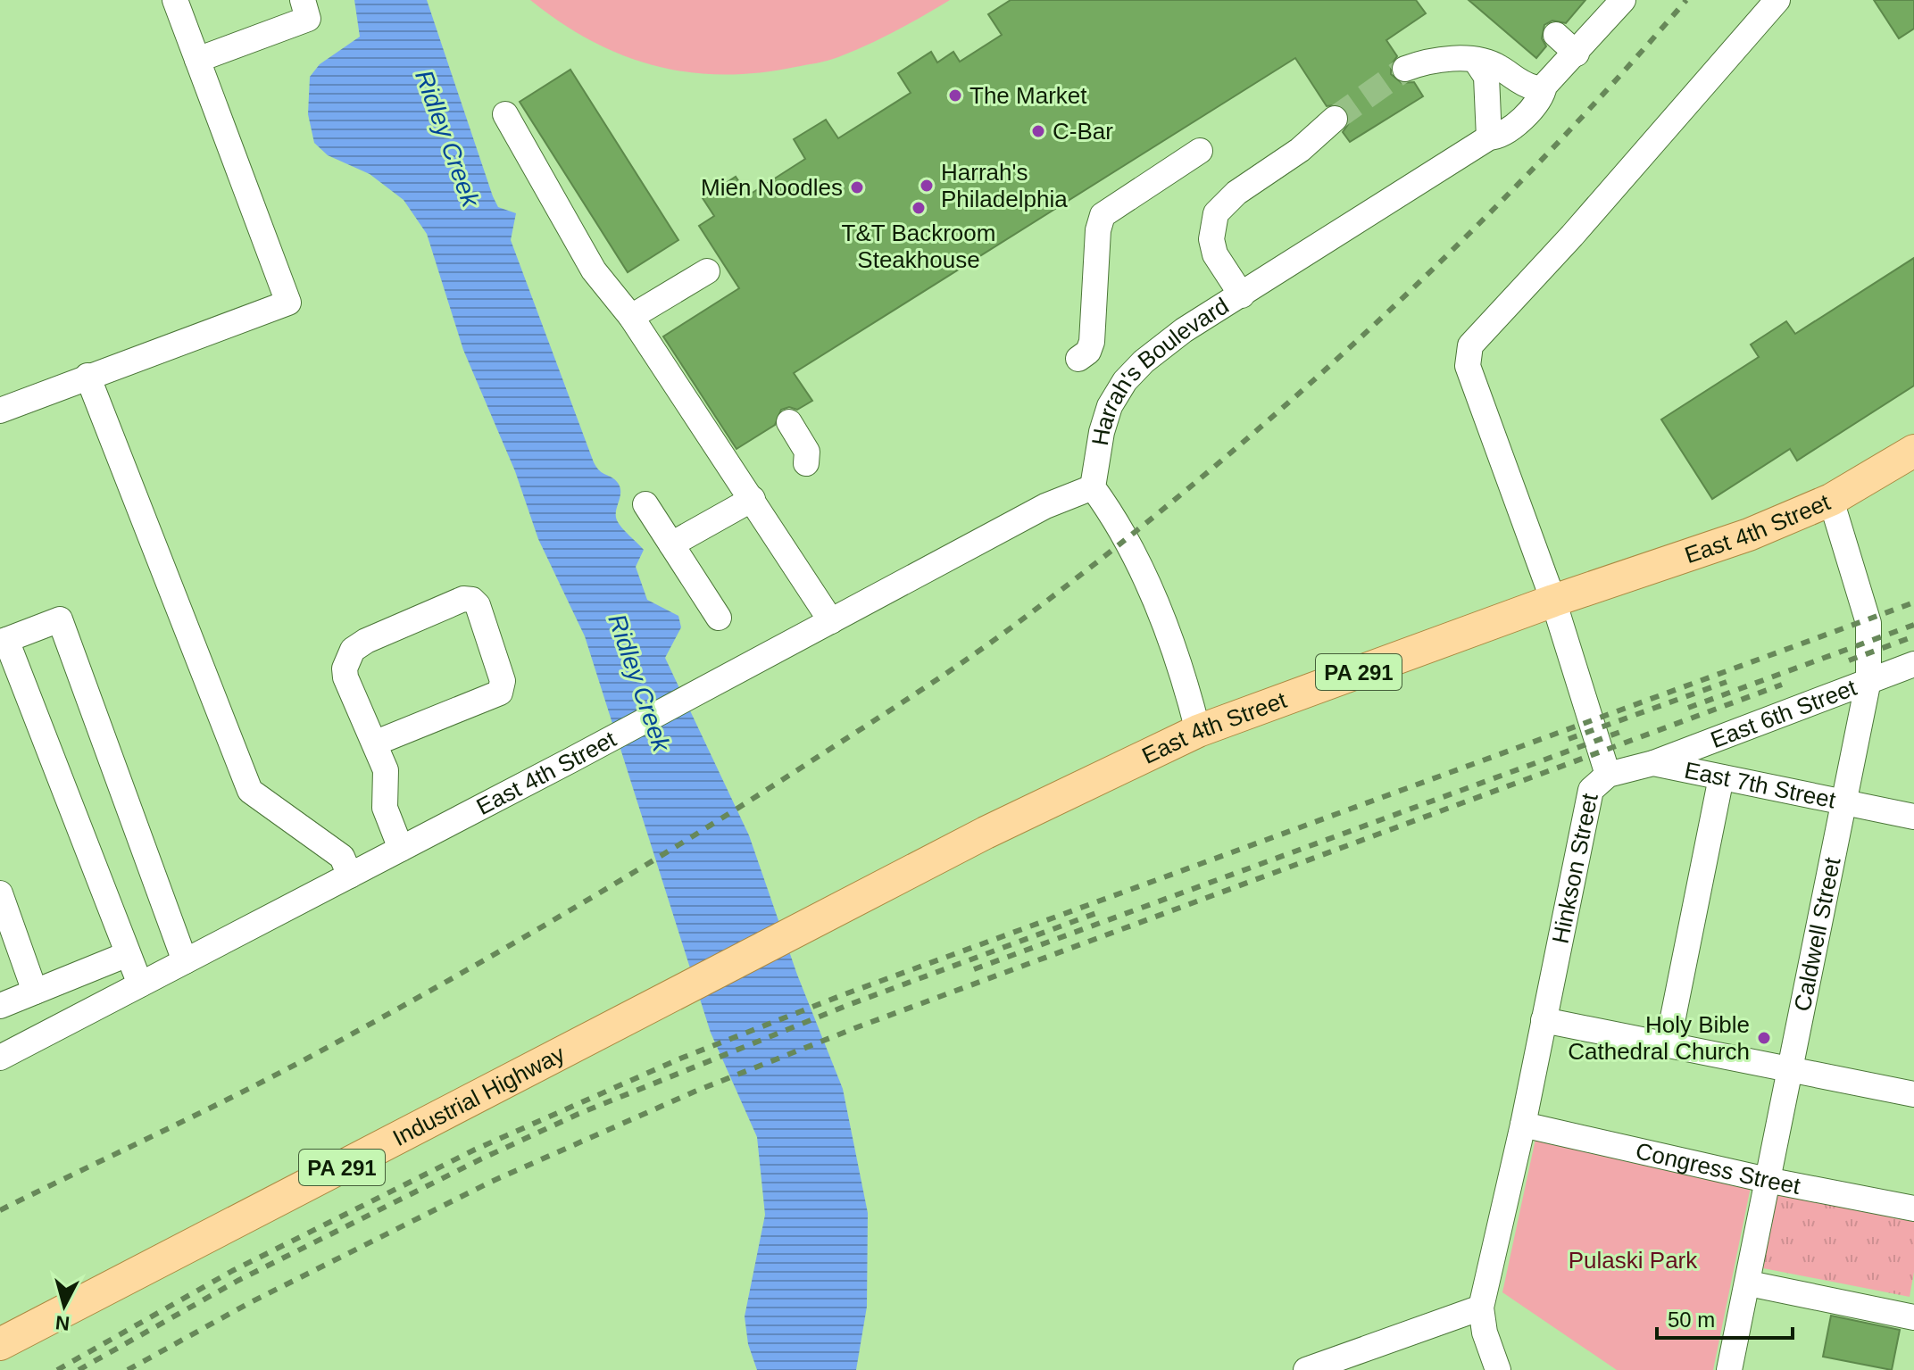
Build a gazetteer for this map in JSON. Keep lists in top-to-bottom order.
{
  "streets": {
    "main road": ["East 4th Street", "PA 291", "Industrial Highway"],
    "street": [
      "Harrah's Boulevard",
      "East 6th Street",
      "East 7th Street",
      "Hinkson Street",
      "Caldwell Street",
      "Congress Street"
    ]
  },
  "crossings": [
    ["Harrah's Boulevard", "East 4th Street"],
    ["East 4th Street", "Hinkson Street"],
    ["East 4th Street", "Caldwell Street"],
    ["East 4th Street", "Industrial Highway"],
    ["East 6th Street", "East 7th Street"],
    ["East 6th Street", "Caldwell Street"],
    ["East 7th Street", "Hinkson Street"],
    ["East 7th Street", "Caldwell Street"],
    ["Hinkson Street", "Congress Street"],
    ["Caldwell Street", "Congress Street"]
  ],
  "water": ["Ridley Creek"],
  "parks": ["Pulaski Park"],
  "places": [
    "The Market",
    "C-Bar",
    "Harrah's Philadelphia",
    "Mien Noodles",
    "T&T Backroom Steakhouse",
    "Holy Bible Cathedral Church"
  ],
  "scale_bar": "50 m",
  "north": "bottom"
}
